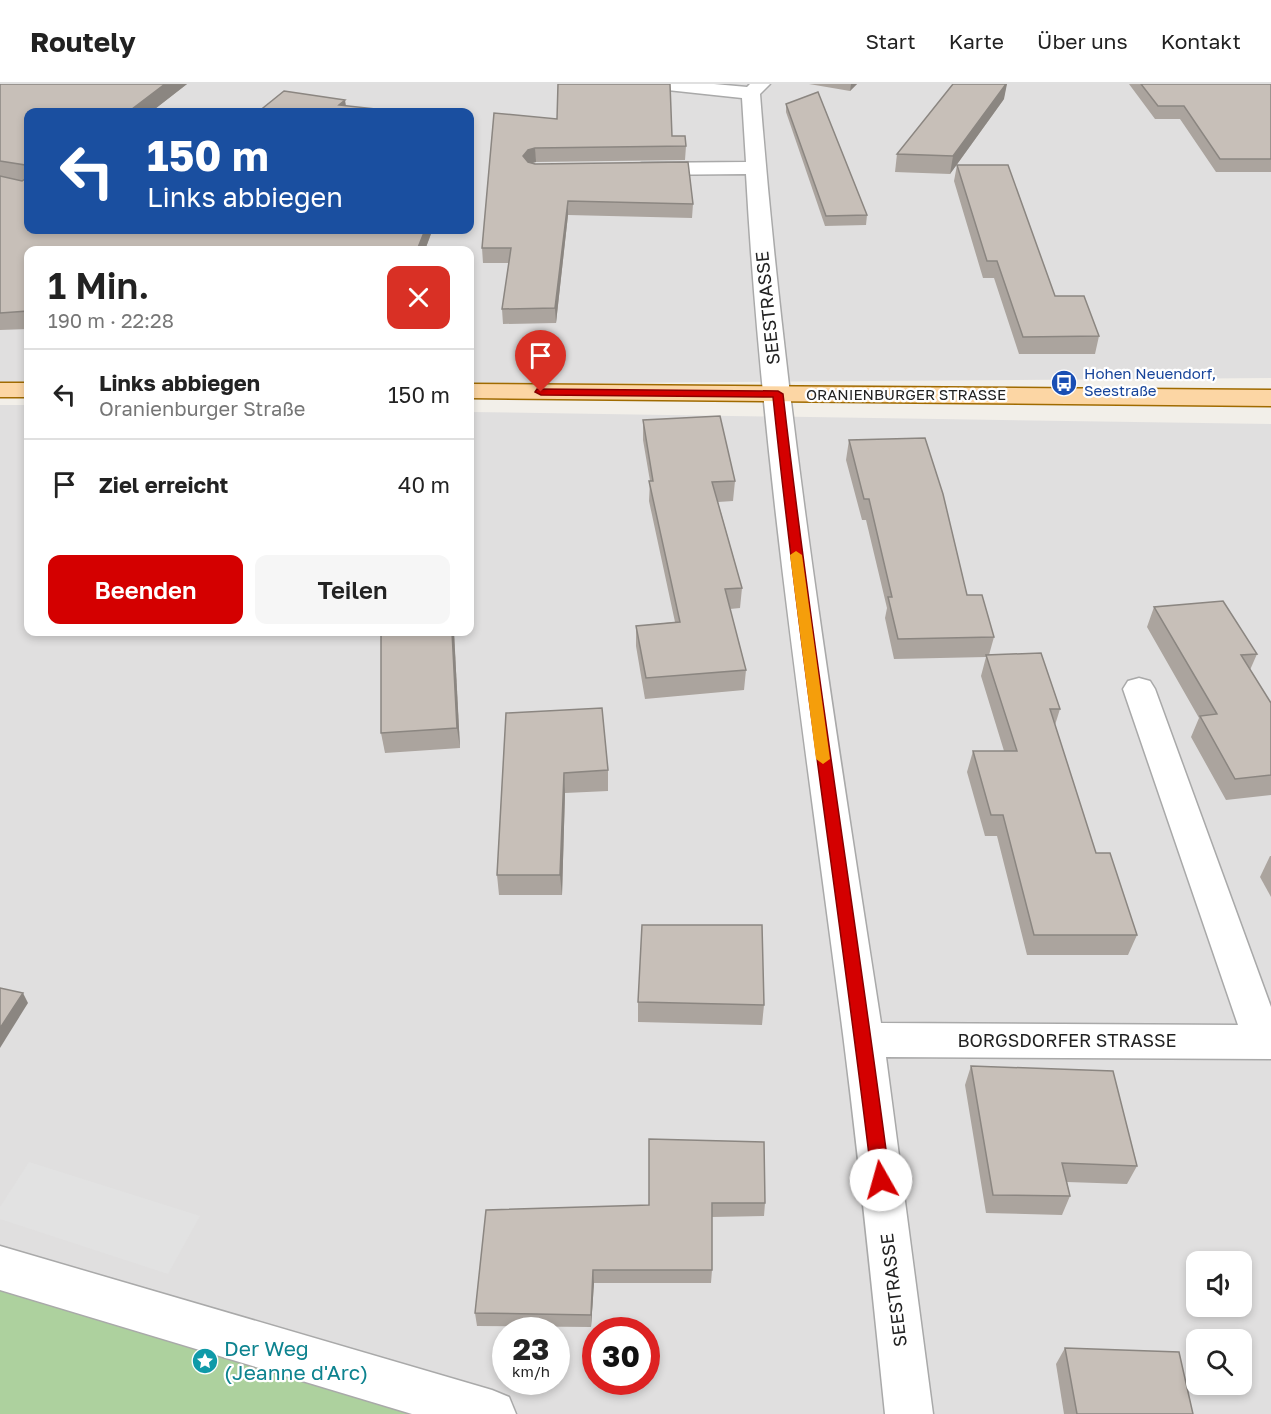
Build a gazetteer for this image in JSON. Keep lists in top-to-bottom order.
{
  "streets": {
    "main road": ["ORANIENBURGER STRASSE"],
    "street": ["SEESTRASSE", "BORGSDORFER STRASSE"]
  },
  "crossings": [
    ["SEESTRASSE", "ORANIENBURGER STRASSE"],
    ["SEESTRASSE", "BORGSDORFER STRASSE"]
  ],
  "places": {
    "bus stop": ["Hohen Neuendorf, Seestraße"],
    "place": ["Der Weg (Jeanne d'Arc)"]
  },
  "page": {
    "header": "Routely",
    "nav": [
      "Start",
      "Karte",
      "Über uns",
      "Kontakt"
    ],
    "turn": ["150 m", "Links abbiegen"],
    "heading": ["1 Min.", "190 m · 22:28"],
    "list": [
      {
        "name": "Links abbiegen",
        "note": "Oranienburger Straße",
        "value": "150 m"
      },
      {
        "name": "Ziel erreicht",
        "value": "40 m"
      }
    ],
    "buttons": ["Beenden", "Teilen"],
    "speed": "23 km/h",
    "limit": "30"
  }
}
